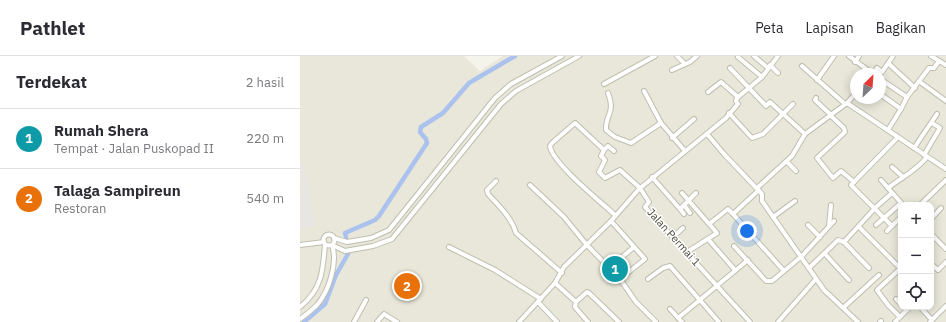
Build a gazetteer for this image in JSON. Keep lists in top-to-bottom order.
{
  "streets": {
    "street": ["Jalan Permai 1"]
  },
  "north": "top right",
  "page": {
    "header": "Pathlet",
    "nav": ["Peta", "Lapisan", "Bagikan"],
    "heading": ["Terdekat", "2 hasil"],
    "list": [
      {
        "mark": "1",
        "name": "Rumah Shera",
        "note": "Tempat · Jalan Puskopad II",
        "value": "220 m"
      },
      {
        "mark": "2",
        "name": "Talaga Sampireun",
        "note": "Restoran",
        "value": "540 m"
      }
    ],
    "map_buttons": ["+", "−"],
    "pins": ["1", "2"]
  }
}
